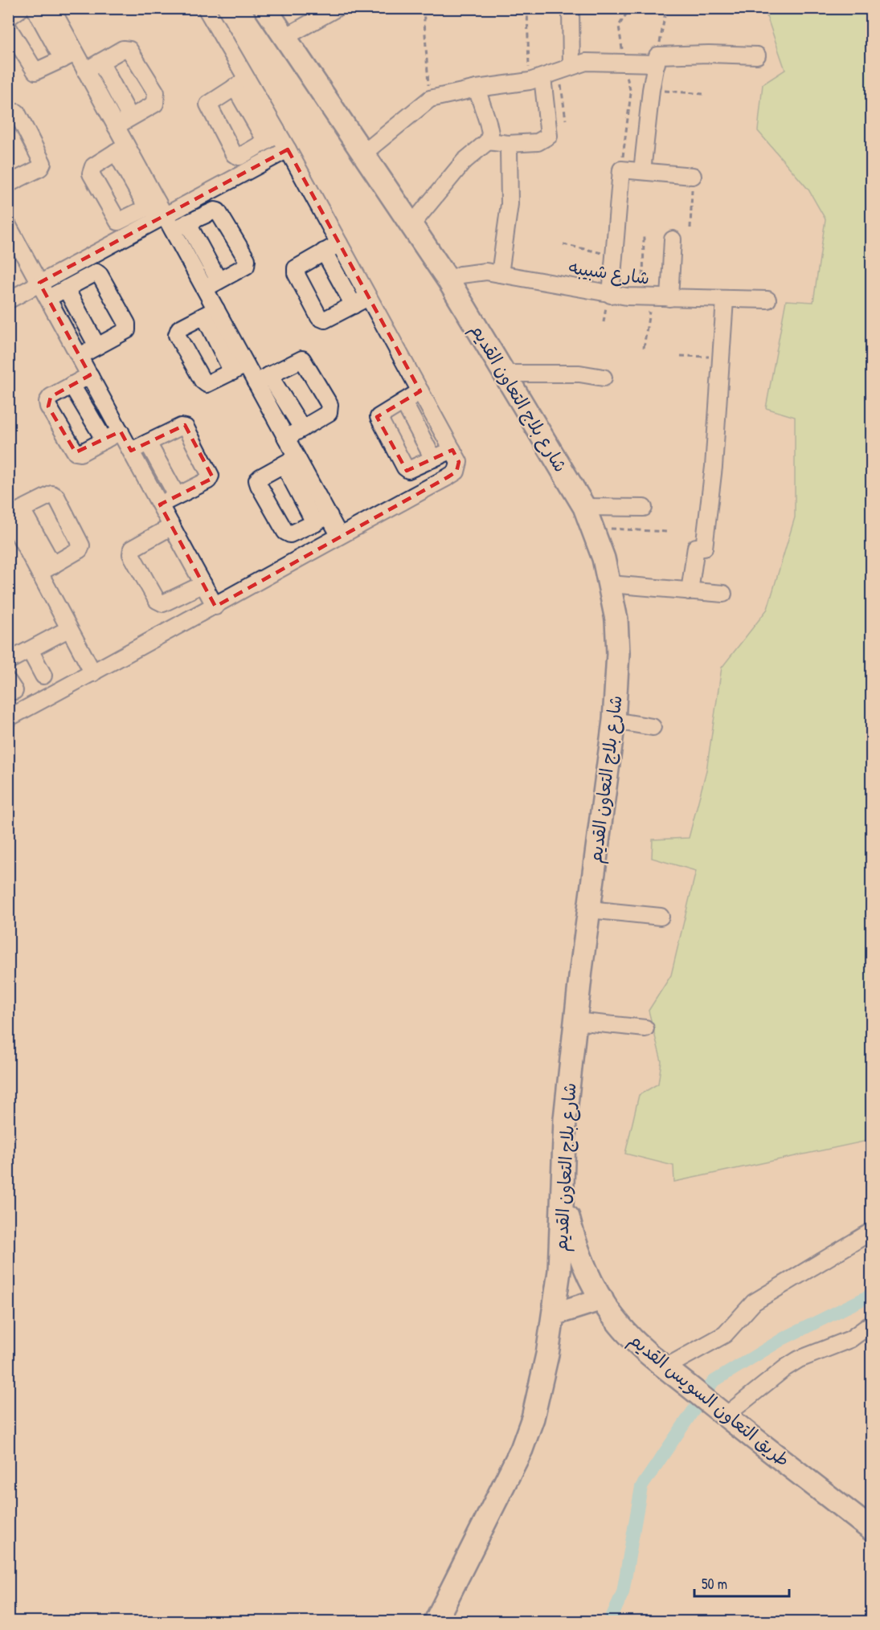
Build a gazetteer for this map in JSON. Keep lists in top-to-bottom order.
{
  "streets": {
    "street": ["شارع شبيبه", "شارع بلاج التعاون القديم", "طريق التعاون السويس القديم"]
  },
  "crossings": [
    ["شارع شبيبه", "شارع بلاج التعاون القديم"],
    ["شارع بلاج التعاون القديم", "طريق التعاون السويس القديم"]
  ],
  "scale_bar": "50 m"
}
